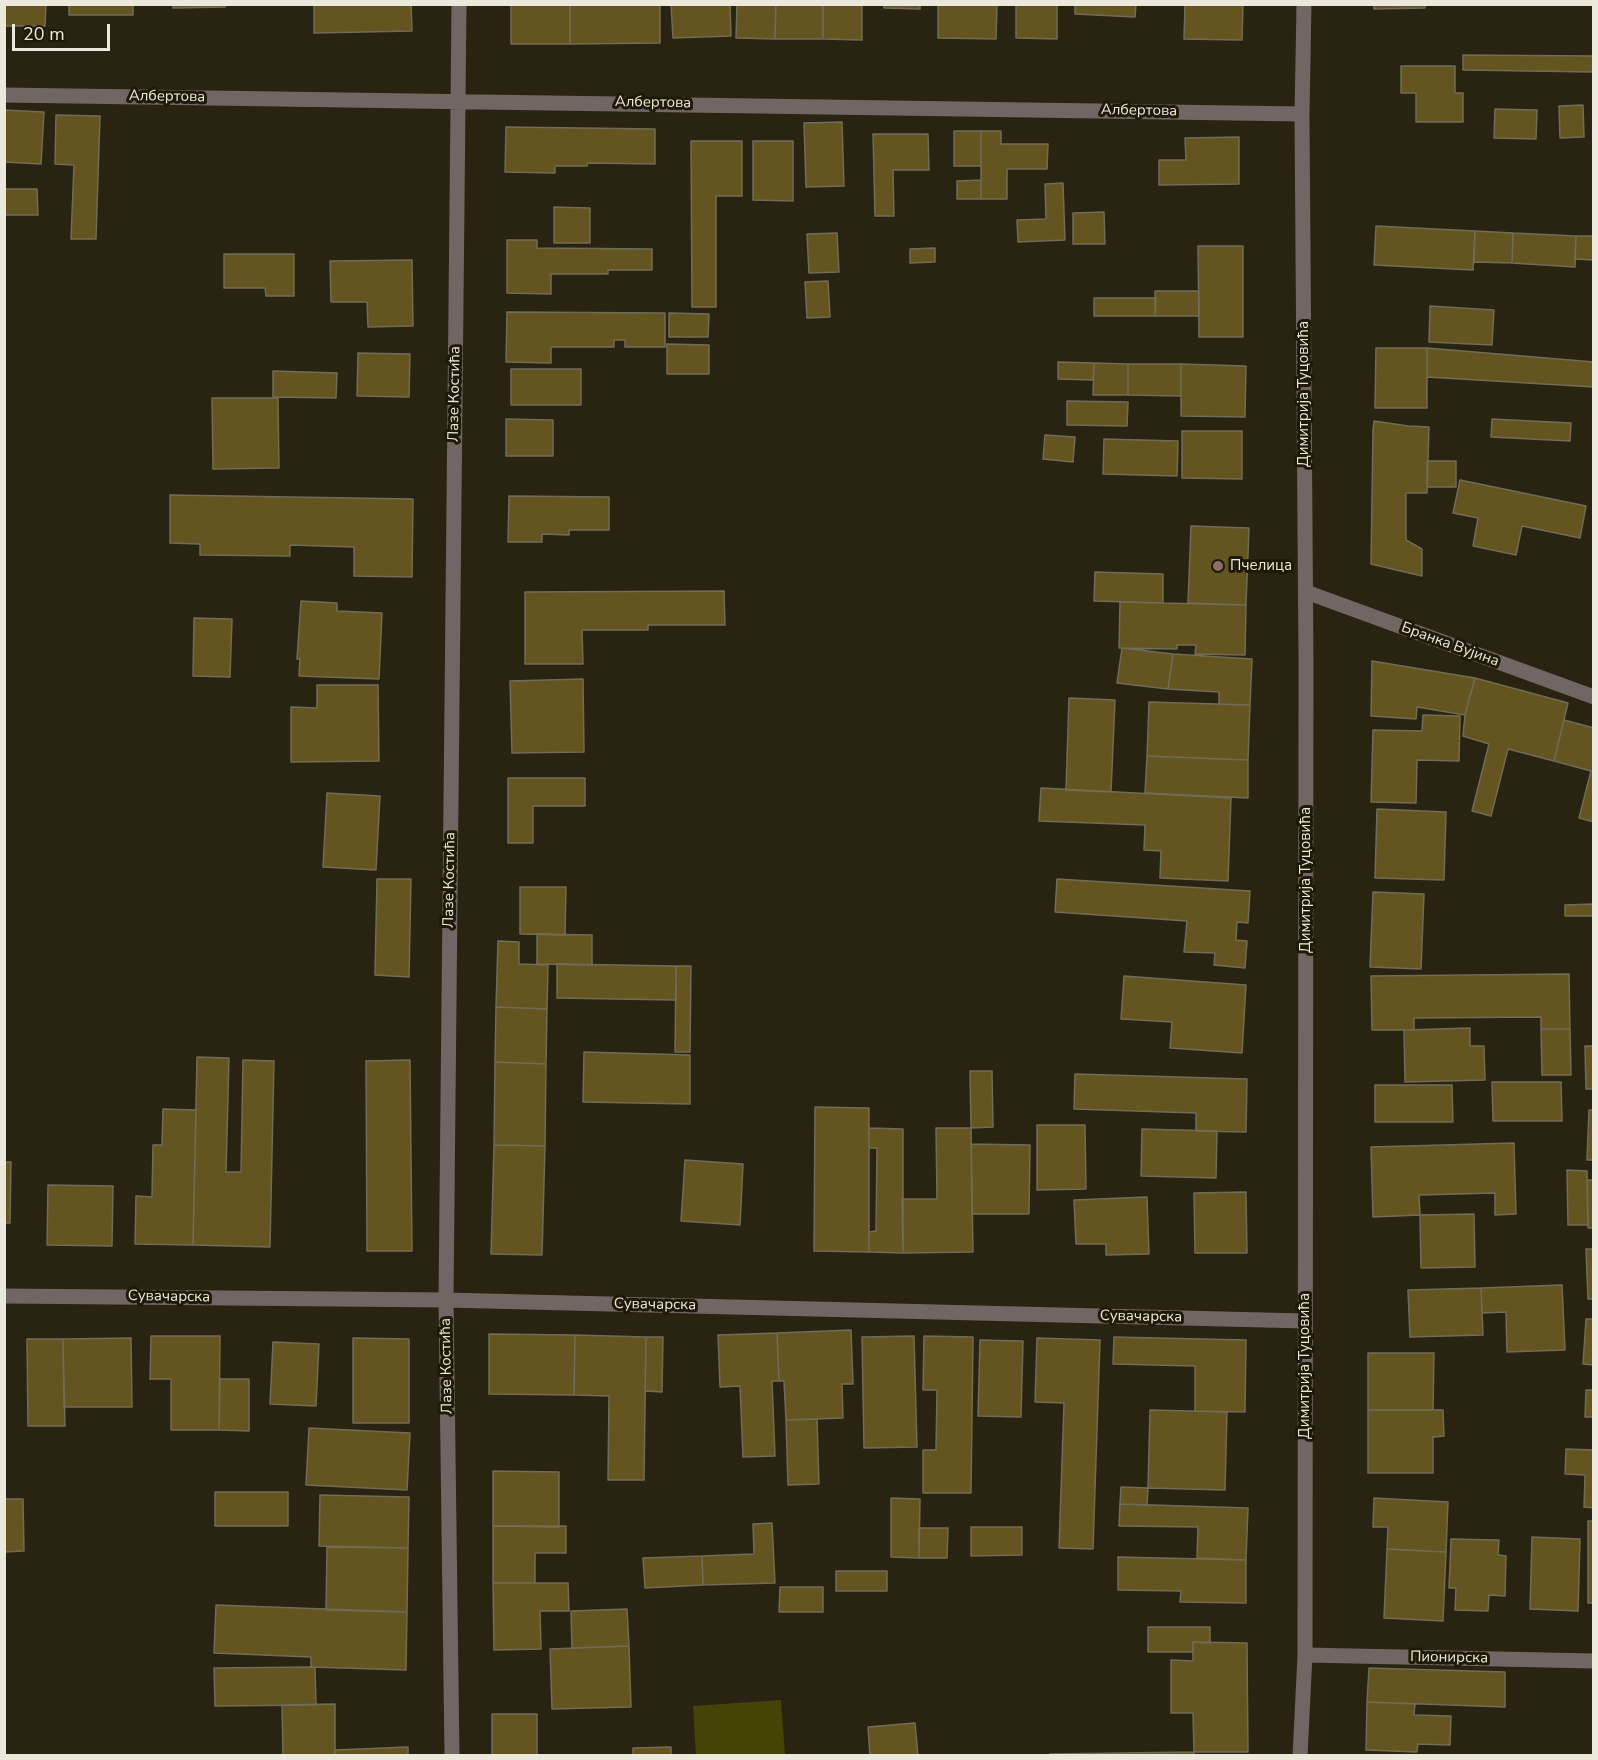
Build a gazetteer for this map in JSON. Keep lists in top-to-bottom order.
{
  "streets": {
    "street": [
      "Албертова",
      "Лазе Костића",
      "Димитрија Туцовића",
      "Бранка Вујина",
      "Сувачарска",
      "Пионирска"
    ]
  },
  "crossings": [
    ["Албертова", "Лазе Костића"],
    ["Албертова", "Димитрија Туцовића"],
    ["Лазе Костића", "Сувачарска"],
    ["Димитрија Туцовића", "Бранка Вујина"],
    ["Димитрија Туцовића", "Сувачарска"],
    ["Димитрија Туцовића", "Пионирска"]
  ],
  "places": ["Пчелица"],
  "scale_bar": "20 m"
}
